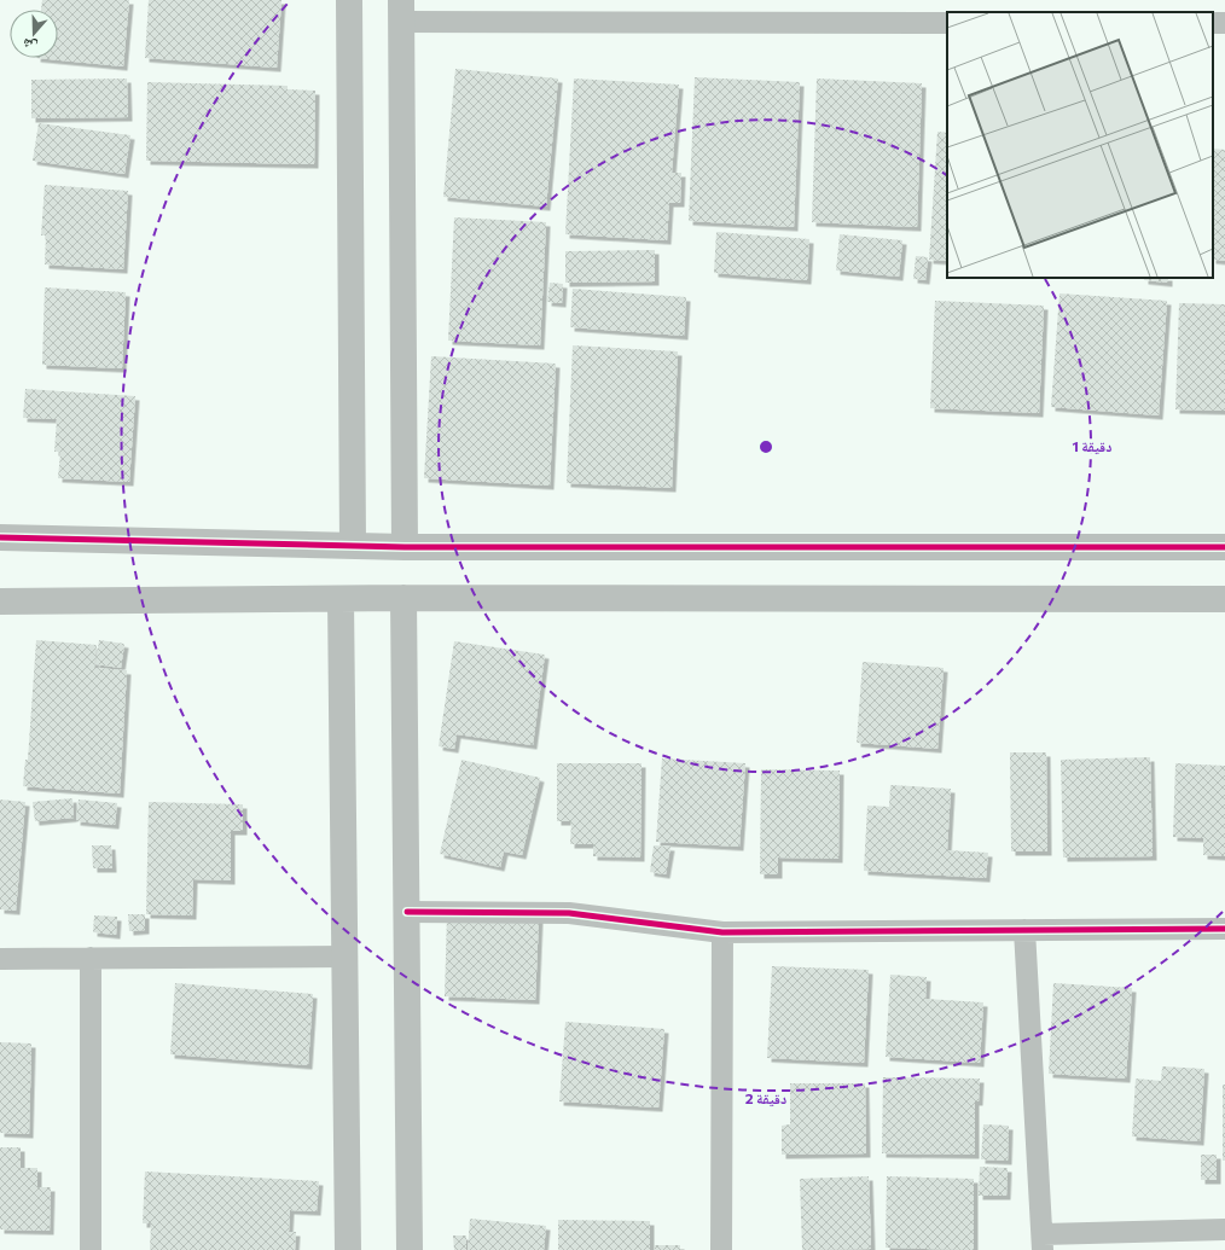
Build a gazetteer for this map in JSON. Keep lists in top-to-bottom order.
{
  "north": "bottom",
  "rings": ["1 دقيقة", "2 دقيقة"]
}
